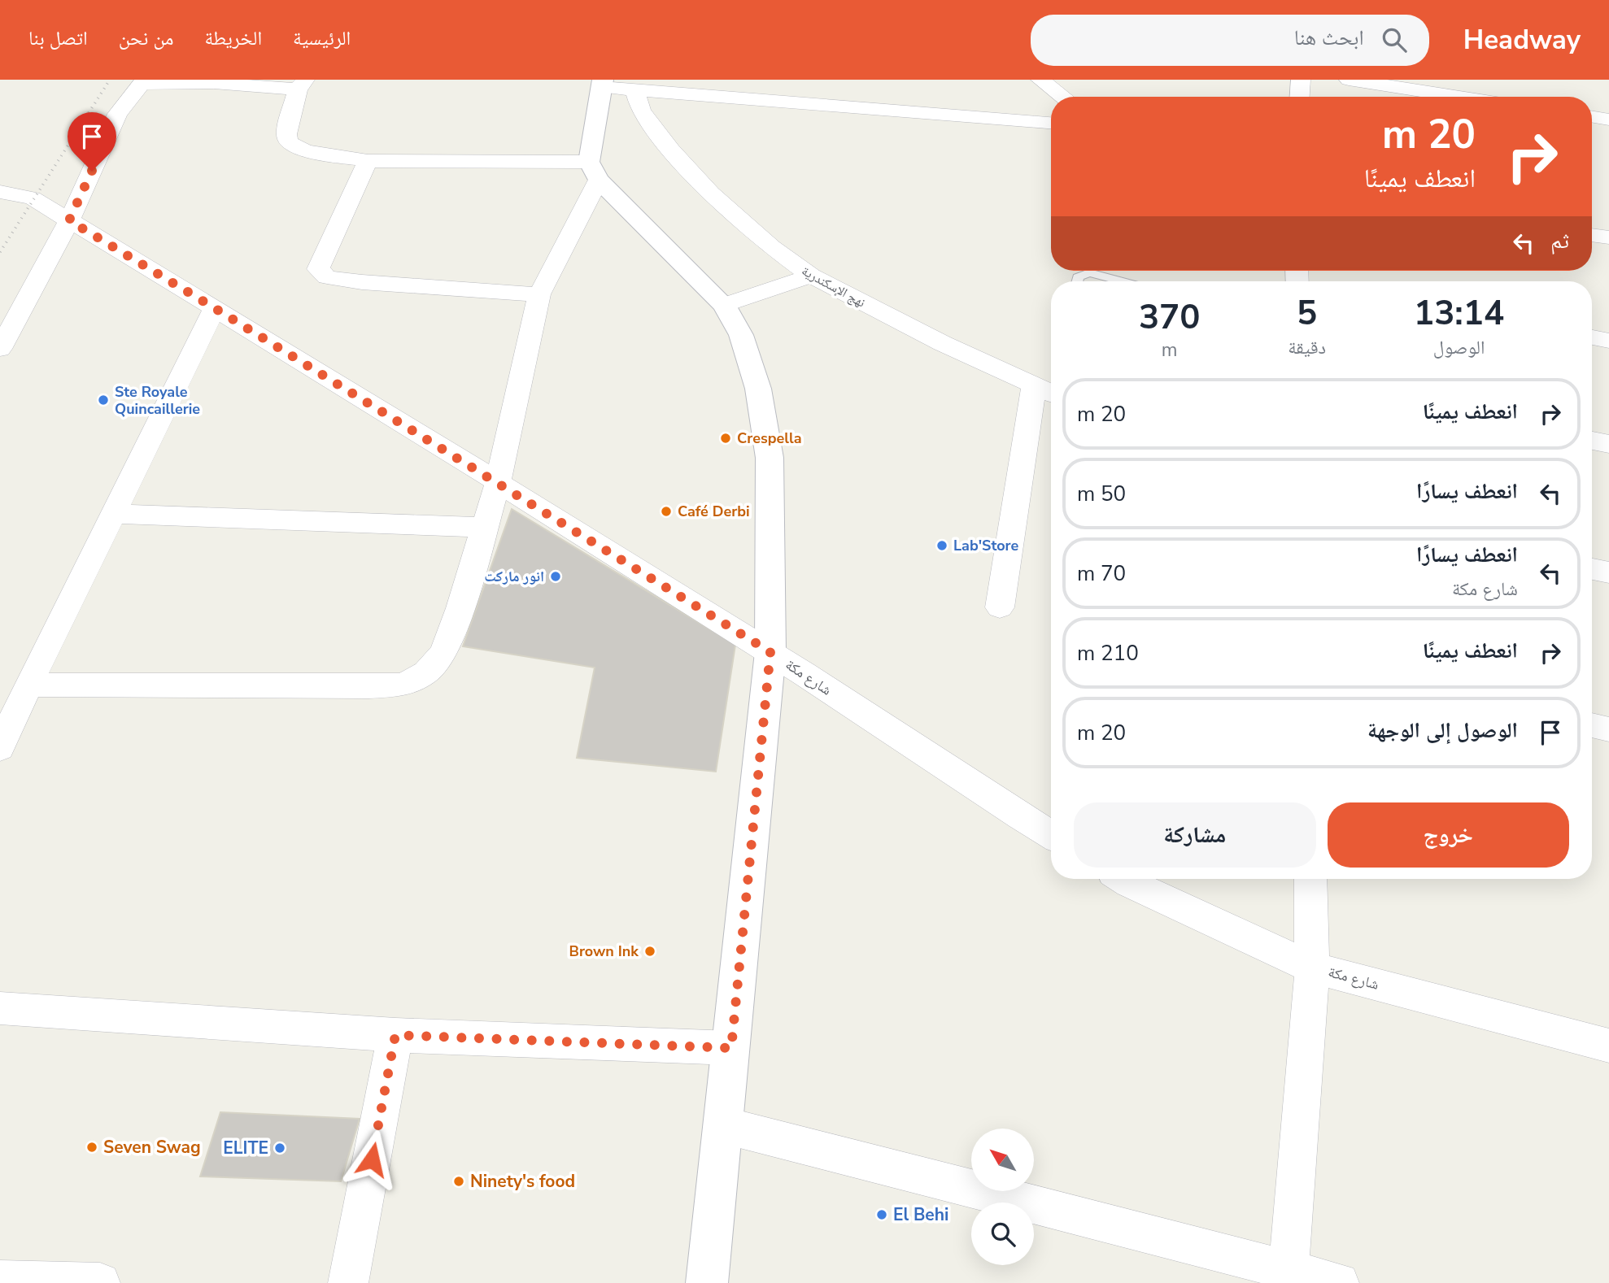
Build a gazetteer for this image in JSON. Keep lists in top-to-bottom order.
{
  "streets": {
    "street": ["نهج الإسكندرية", "شارع مكة"]
  },
  "places": [
    "Ste Royale Quincaillerie",
    "Crespella",
    "Café Derbi",
    "Lab'Store",
    "انور ماركت",
    "Brown Ink",
    "Seven Swag",
    "ELITE",
    "Ninety's food",
    "El Behi"
  ],
  "north": "top left",
  "page": {
    "header": "Headway",
    "search": "ابحث هنا",
    "nav": [
      "الرئيسية",
      "الخريطة",
      "من نحن",
      "اتصل بنا"
    ],
    "turn": ["20 m", "انعطف يمينًا"],
    "then": "ثم",
    "eta": [
      "13:14",
      "الوصول",
      "5",
      "دقيقة",
      "370",
      "m"
    ],
    "list": [
      {
        "name": "انعطف يمينًا",
        "value": "20 m"
      },
      {
        "name": "انعطف يسارًا",
        "value": "50 m"
      },
      {
        "name": "انعطف يسارًا",
        "note": "شارع مكة",
        "value": "70 m"
      },
      {
        "name": "انعطف يمينًا",
        "value": "210 m"
      },
      {
        "name": "الوصول إلى الوجهة",
        "value": "20 m"
      }
    ],
    "buttons": ["خروج", "مشاركة"]
  }
}
